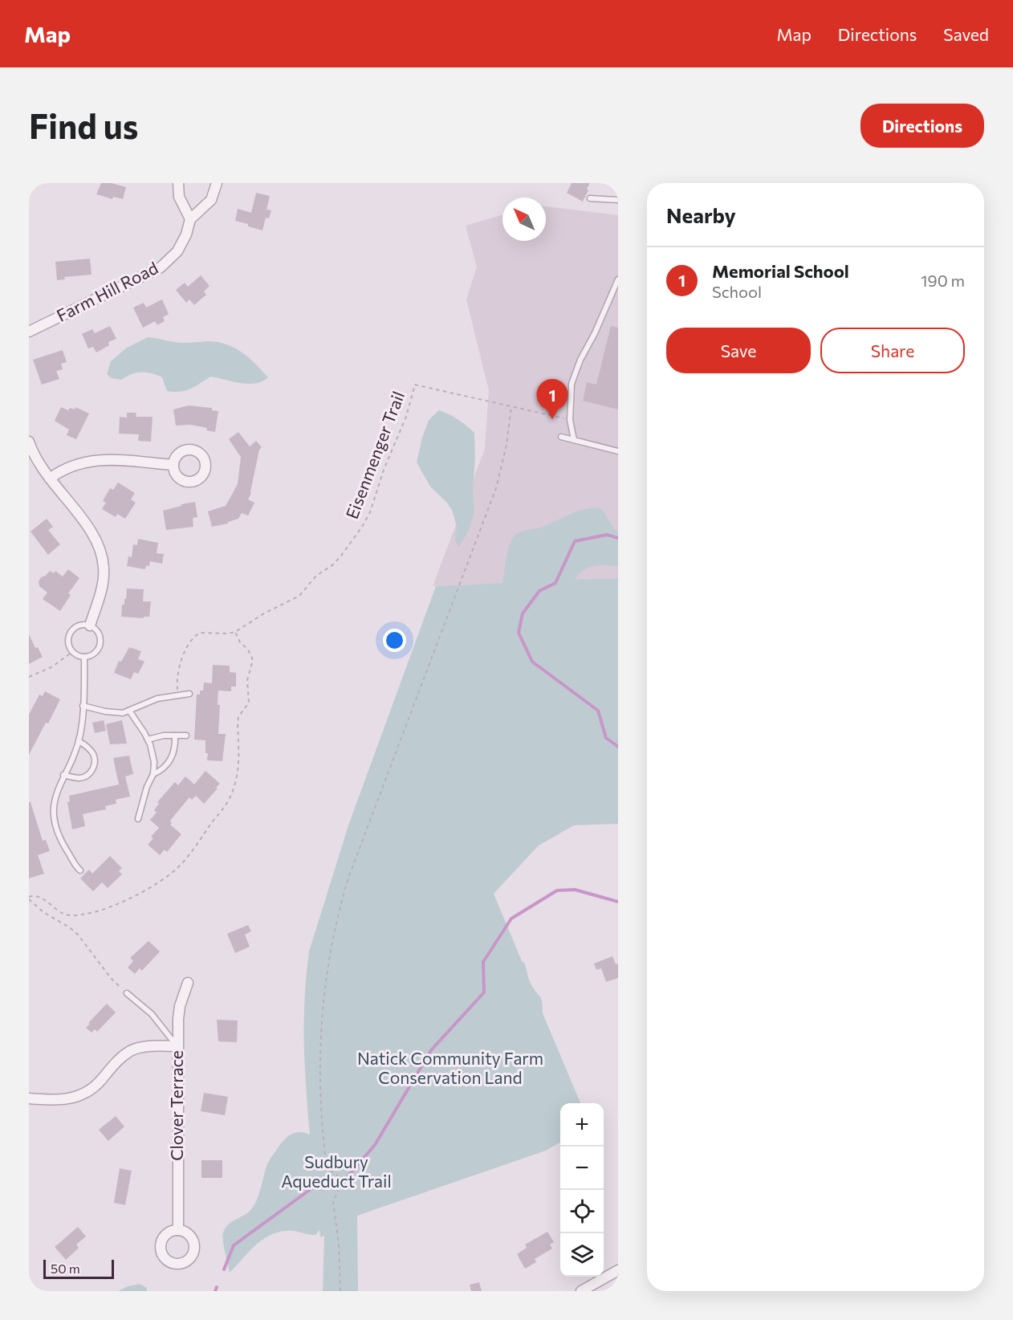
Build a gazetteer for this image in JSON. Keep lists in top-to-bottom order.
{
  "streets": {
    "street": ["Farm Hill Road", "Clover Terrace"],
    "path": ["Eisenmenger Trail"]
  },
  "parks": ["Natick Community Farm Conservation Land", "Sudbury Aqueduct Trail"],
  "scale_bar": "50 m",
  "north": "top left",
  "page": {
    "header": "Map",
    "nav": ["Map", "Directions", "Saved"],
    "buttons": [
      "Directions",
      ["Save", "Share"]
    ],
    "title": "Find us",
    "heading": "Nearby",
    "list": [
      {
        "mark": "1",
        "name": "Memorial School",
        "note": "School",
        "value": "190 m"
      }
    ],
    "pins": "1",
    "map_buttons": ["+", "−"],
    "scale": "50 m"
  }
}
